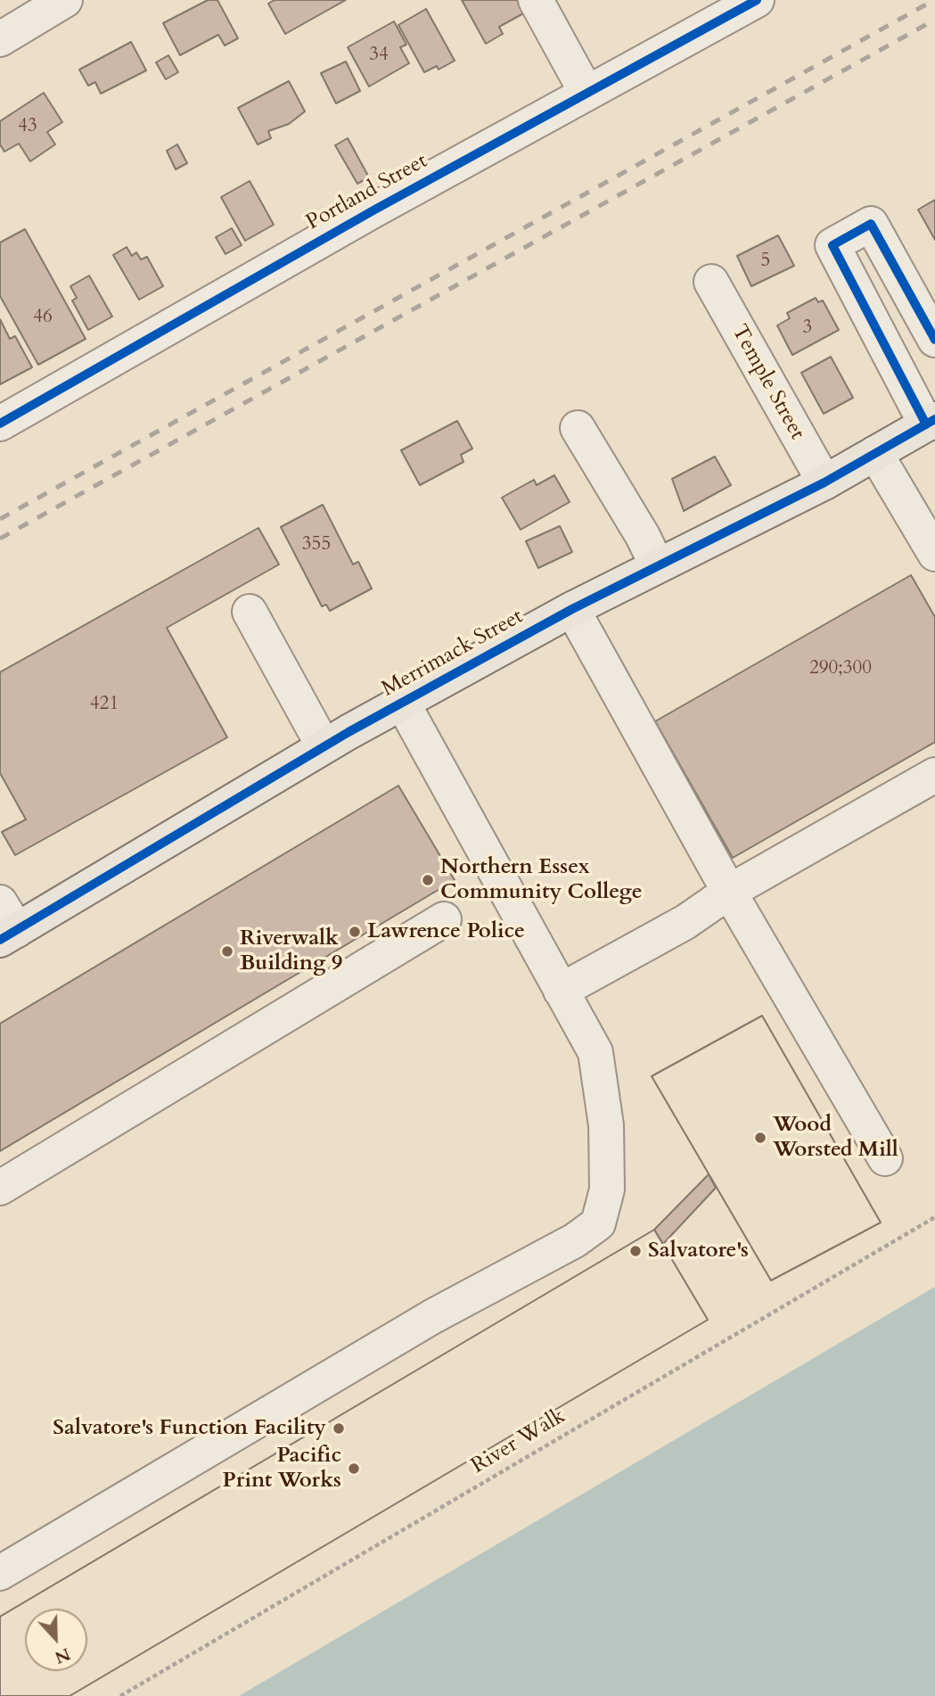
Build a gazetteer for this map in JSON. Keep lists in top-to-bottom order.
{
  "streets": {
    "main road": ["Merrimack Street"],
    "street": ["Portland Street", "Temple Street"],
    "path": ["River Walk"]
  },
  "crossings": [
    ["Temple Street", "Merrimack Street"]
  ],
  "places": [
    "Northern Essex Community College",
    "Lawrence Police",
    "Riverwalk Building 9",
    "Wood Worsted Mill",
    "Salvatore's",
    "Salvatore's Function Facility",
    "Pacific Print Works"
  ],
  "house_numbers": [
    "34",
    "43",
    "5",
    "46",
    "3",
    "355",
    "290;300",
    "421"
  ],
  "north": "bottom"
}
